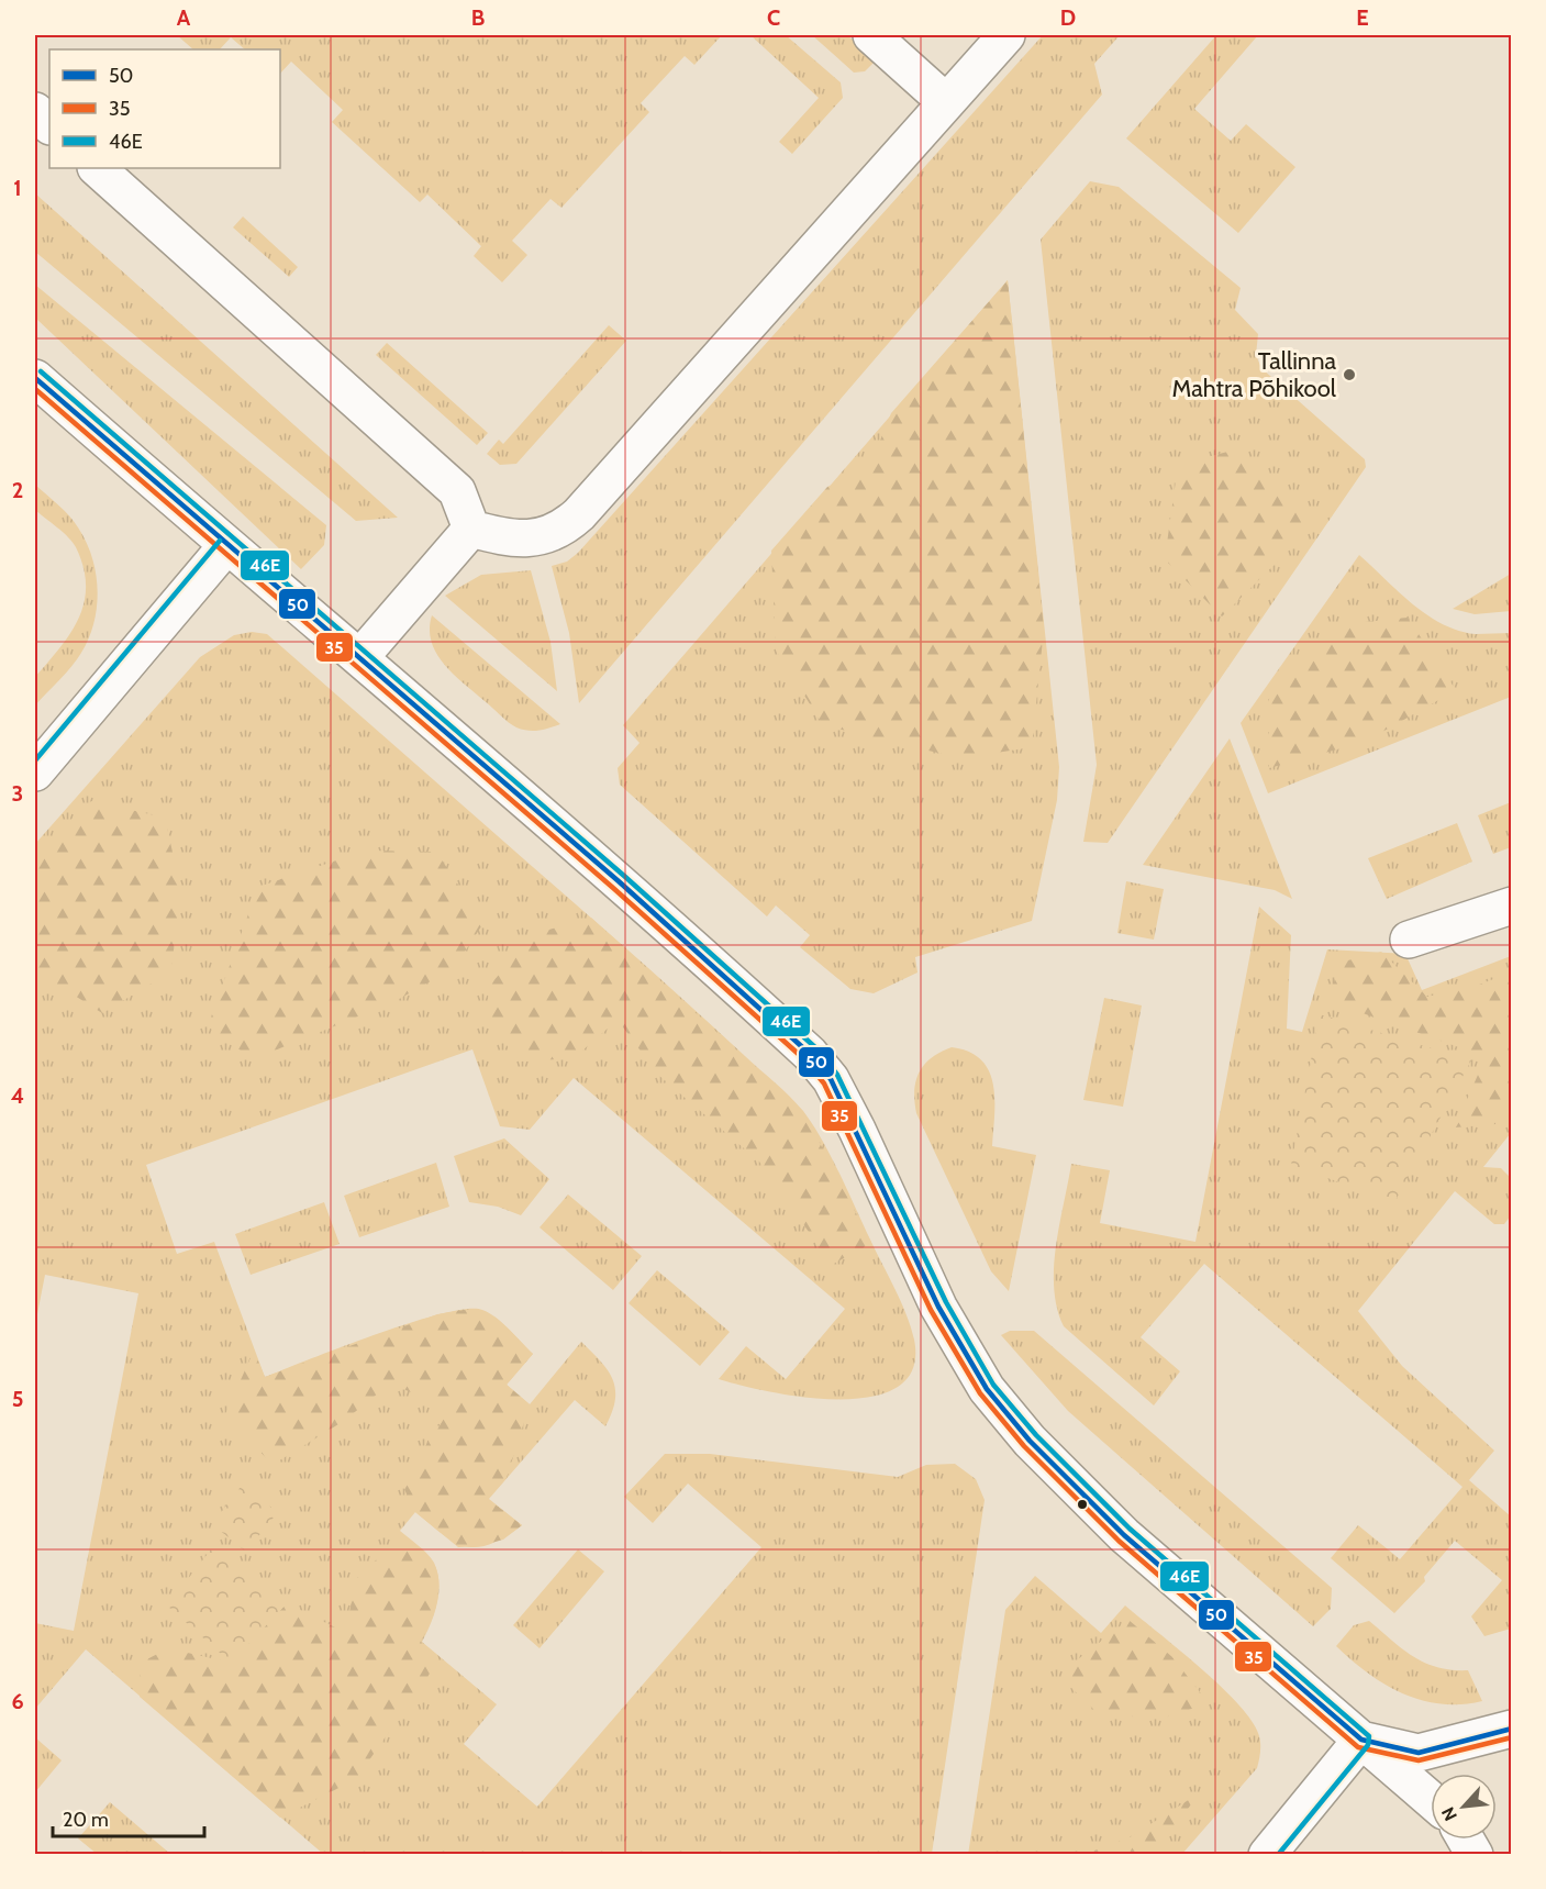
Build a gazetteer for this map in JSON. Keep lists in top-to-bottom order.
{
  "places": ["Tallinna Mahtra Põhikool"],
  "lines": ["transit line 46E", "transit line 50", "transit line 35"],
  "legend": ["50", "35", "46E"],
  "scale_bar": "20 m",
  "north": "bottom left",
  "grid": {
    "columns": [
      "A",
      "B",
      "C",
      "D",
      "E"
    ],
    "rows": [
      "1",
      "2",
      "3",
      "4",
      "5",
      "6"
    ]
  }
}
